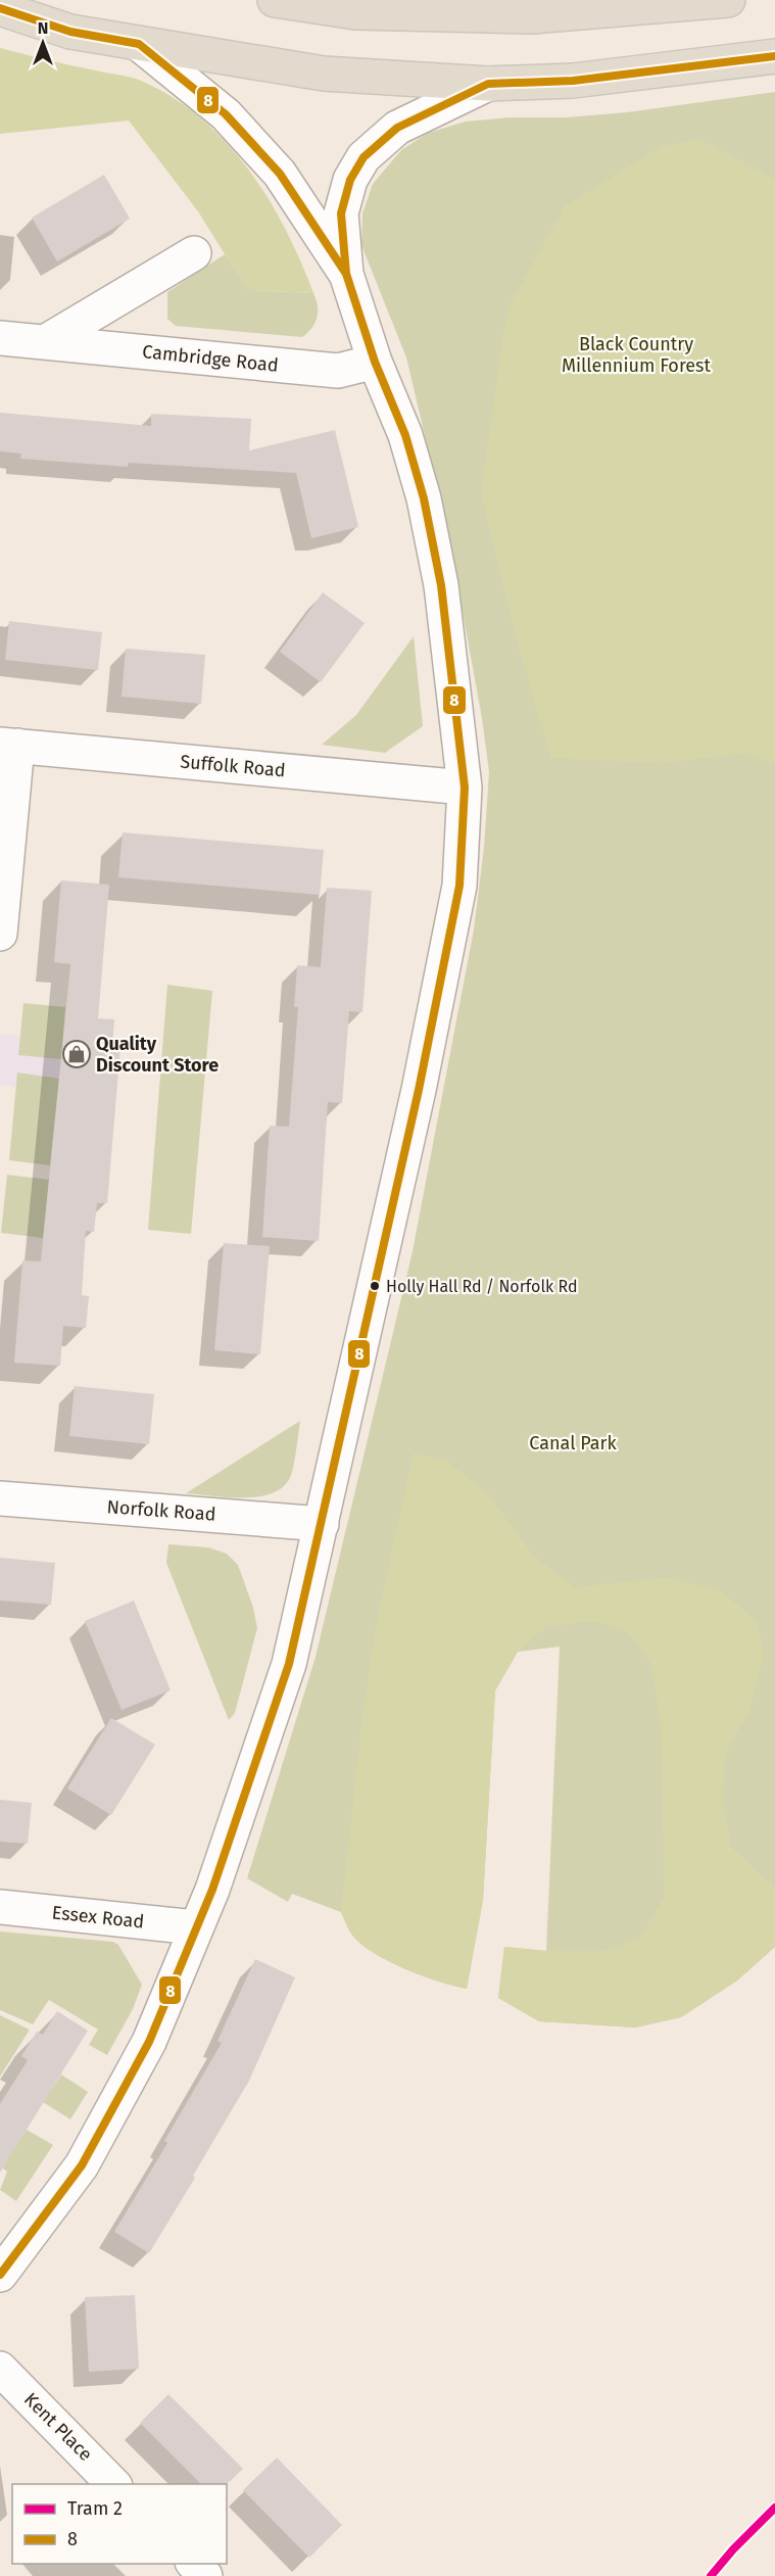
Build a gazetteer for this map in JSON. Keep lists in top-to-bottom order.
{
  "streets": {
    "street": [
      "Cambridge Road",
      "Suffolk Road",
      "Norfolk Road",
      "Essex Road",
      "Kent Place"
    ]
  },
  "parks": ["Black Country Millennium Forest", "Canal Park"],
  "places": {
    "shop": ["Quality Discount Store"],
    "other": ["Holly Hall Rd / Norfolk Rd"]
  },
  "lines": ["transit line 8", "tram line 2"],
  "legend": ["Tram 2", "8"],
  "north": "top"
}
